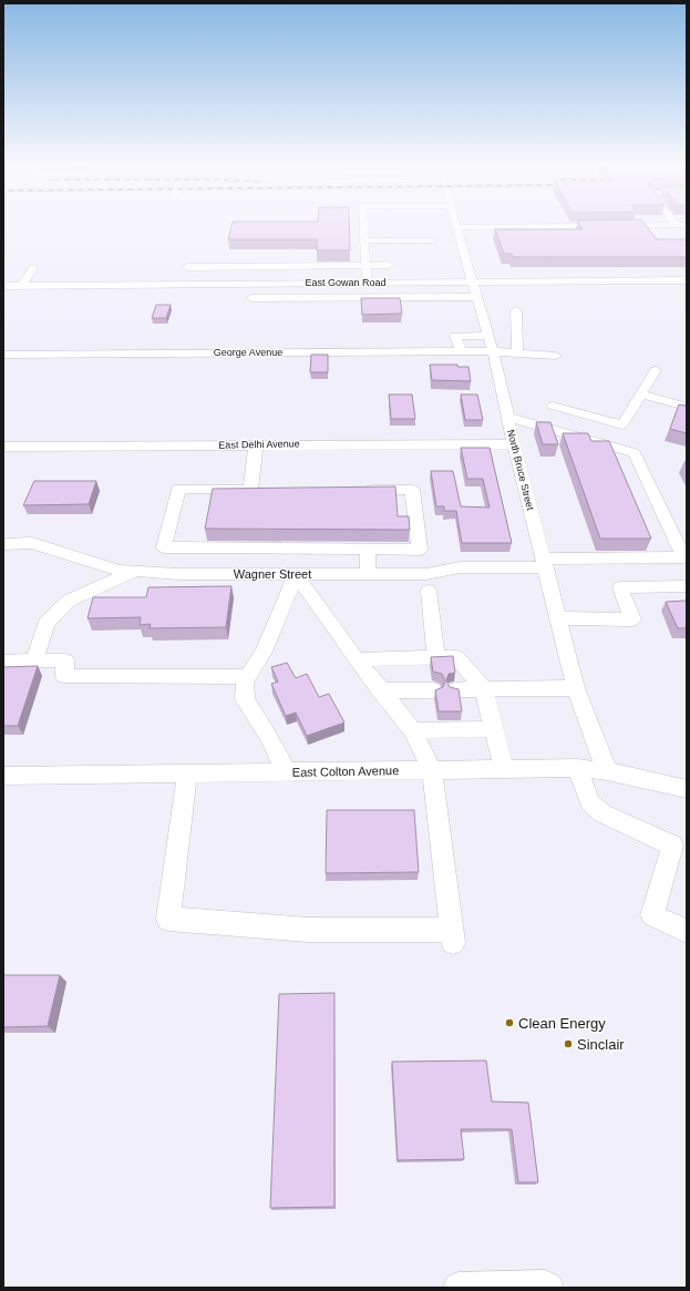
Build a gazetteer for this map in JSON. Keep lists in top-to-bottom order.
{
  "streets": {
    "street": [
      "East Gowan Road",
      "George Avenue",
      "East Delhi Avenue",
      "North Bruce Street",
      "Wagner Street",
      "East Colton Avenue"
    ]
  },
  "crossings": [
    ["East Gowan Road", "North Bruce Street"],
    ["George Avenue", "North Bruce Street"],
    ["East Delhi Avenue", "North Bruce Street"],
    ["North Bruce Street", "Wagner Street"],
    ["North Bruce Street", "East Colton Avenue"]
  ],
  "places": ["Clean Energy", "Sinclair"]
}
